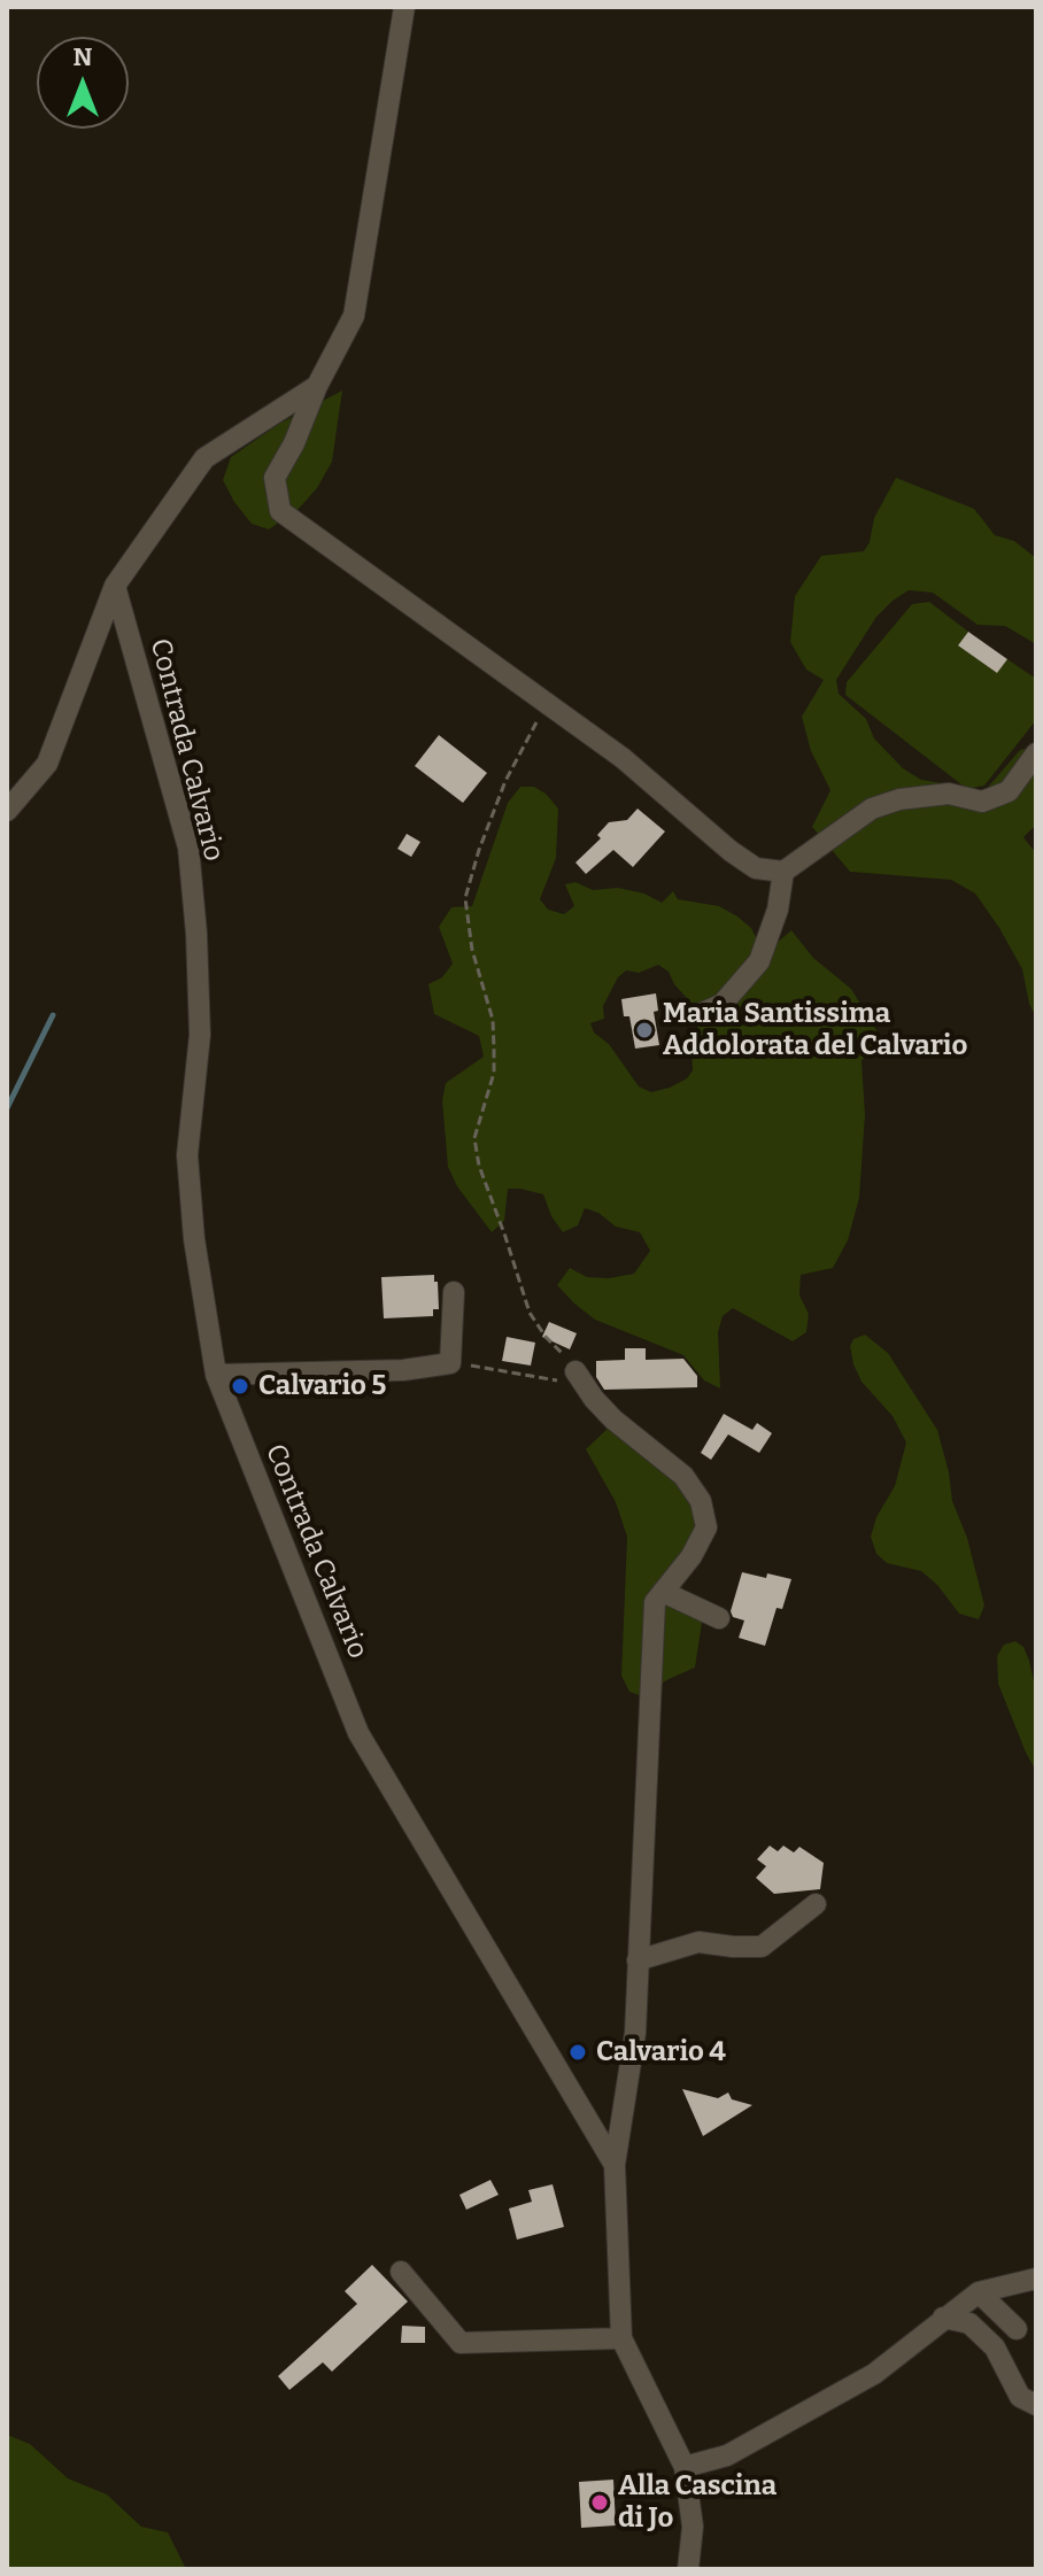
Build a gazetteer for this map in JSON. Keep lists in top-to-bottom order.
{
  "streets": {
    "street": ["Contrada Calvario"]
  },
  "places": [
    "Maria Santissima Addolorata del Calvario",
    "Calvario 5",
    "Calvario 4",
    "Alla Cascina di Jo"
  ],
  "north": "top"
}
